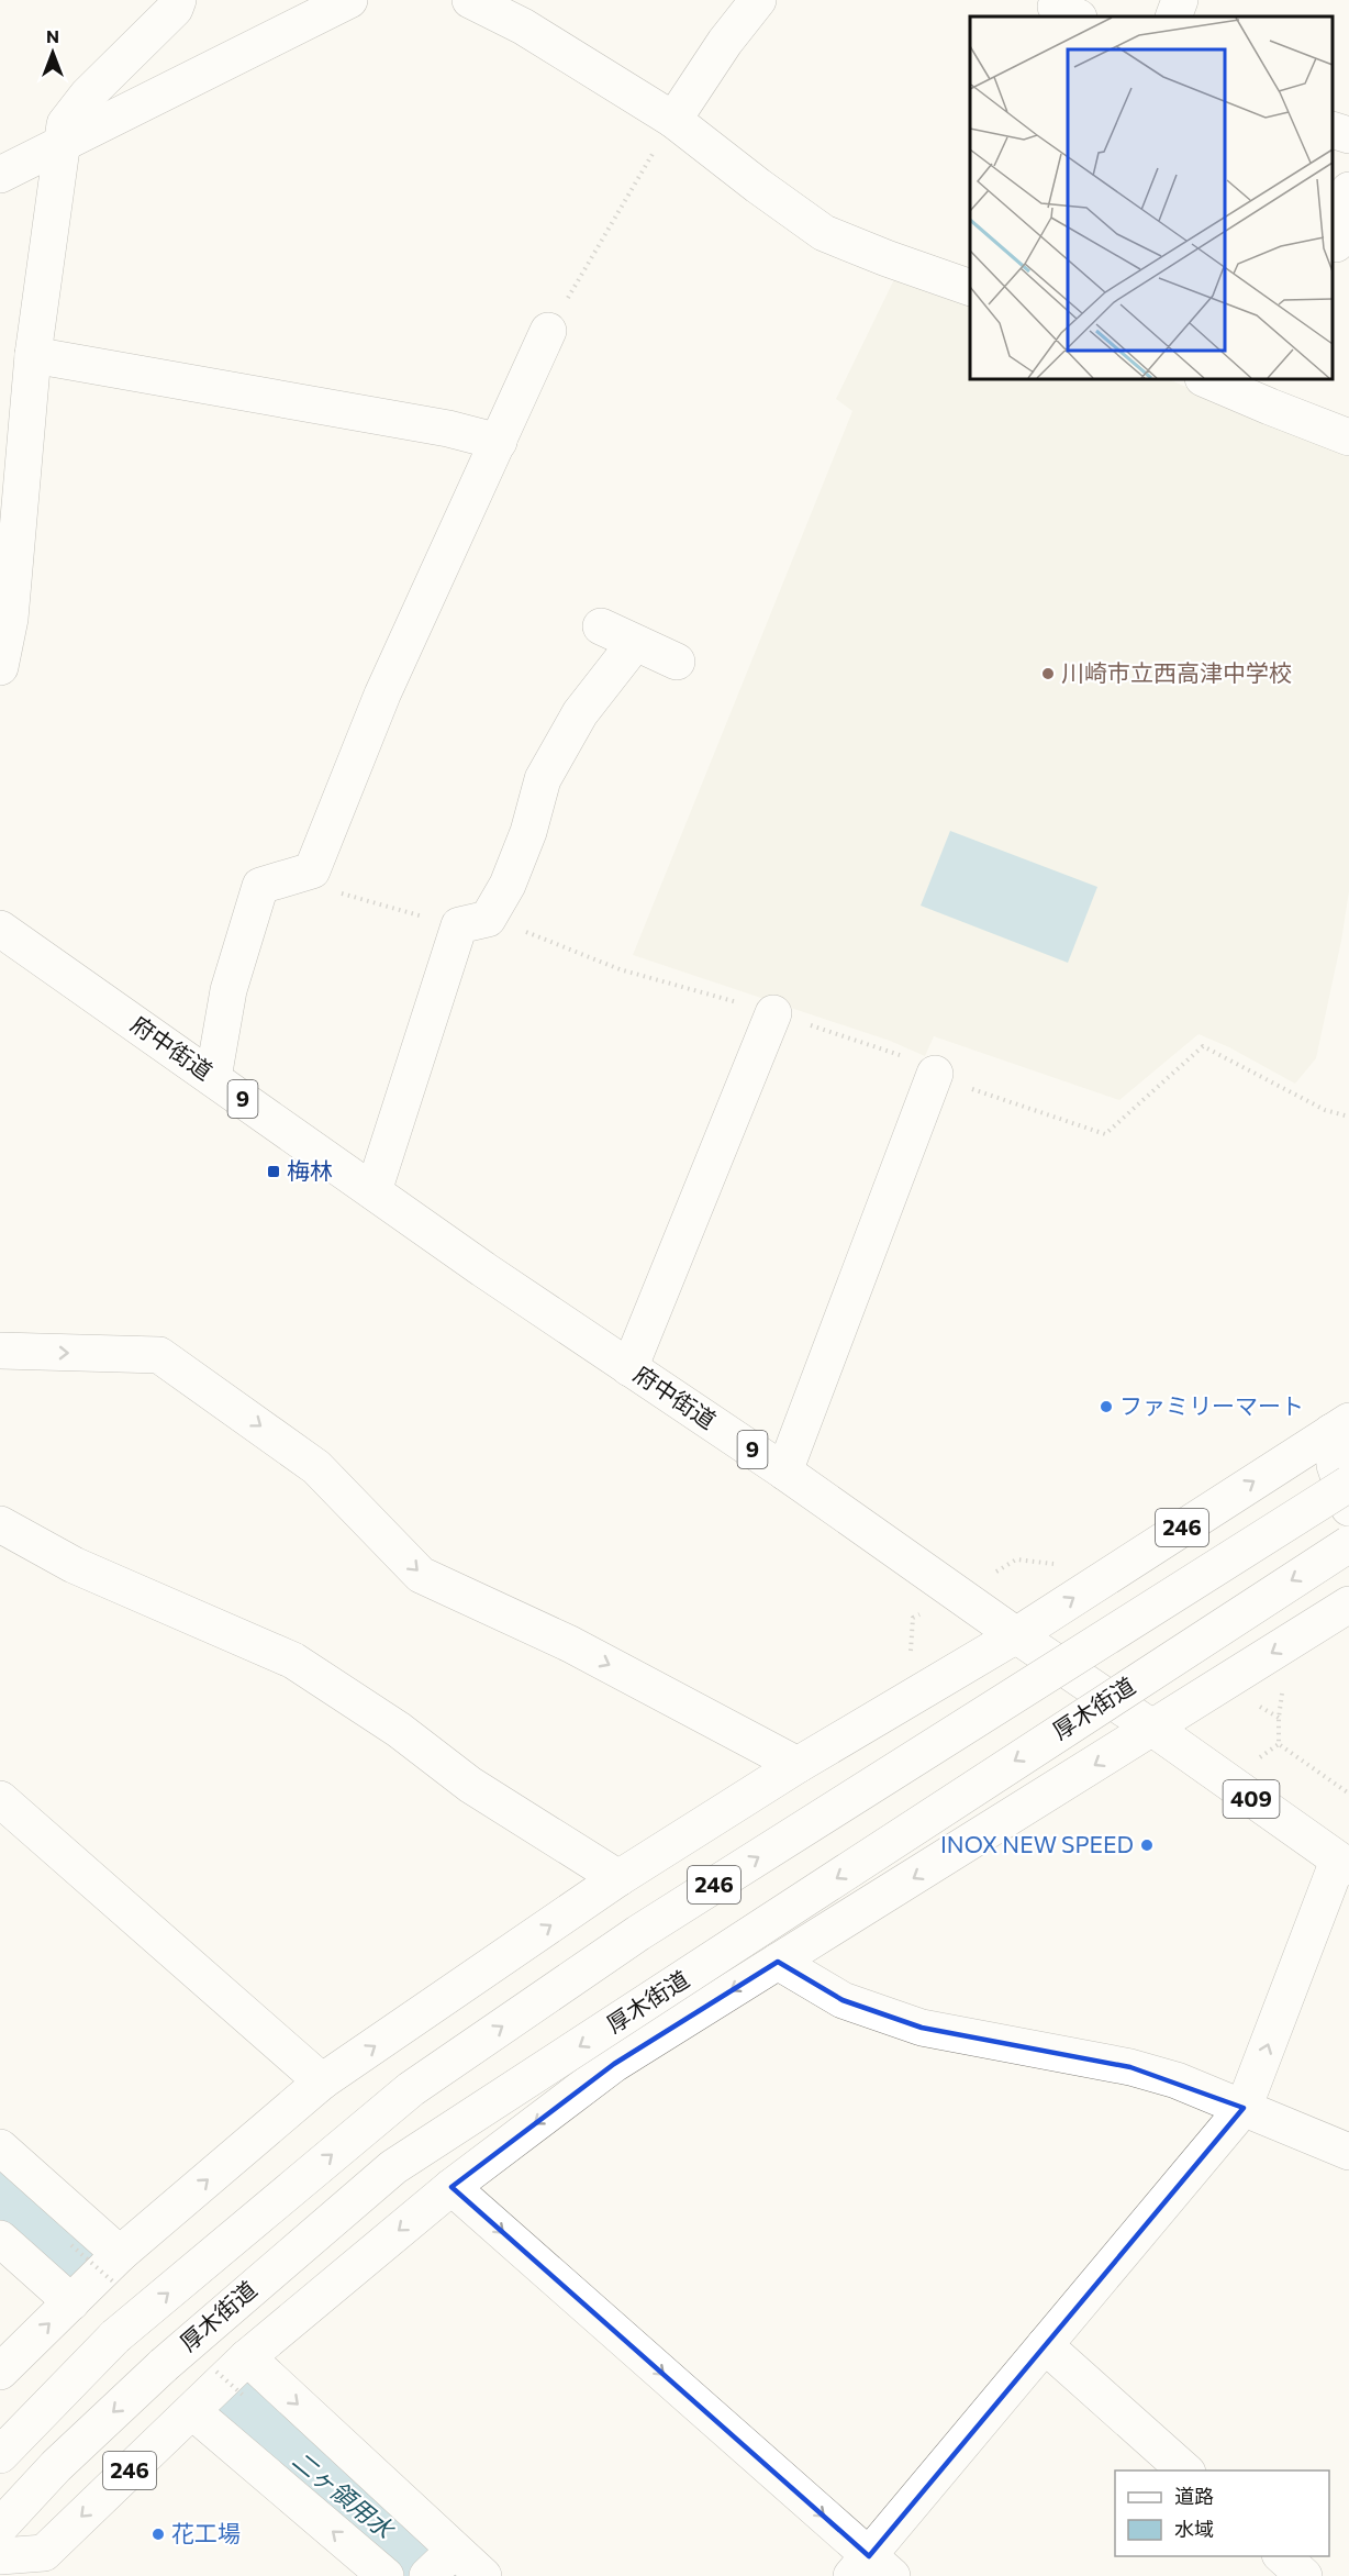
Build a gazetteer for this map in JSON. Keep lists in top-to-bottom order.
{
  "streets": {
    "main road": [
      "府中街道",
      "9",
      "246",
      "厚木街道",
      "409"
    ]
  },
  "crossings": [
    ["府中街道", "246"]
  ],
  "water": ["二ヶ領用水"],
  "places": {
    "other": [
      "川崎市立西高津中学校",
      "ファミリーマート",
      "INOX NEW SPEED",
      "花工場"
    ],
    "transit": ["梅林"]
  },
  "legend": ["道路", "水域"],
  "north": "top"
}
